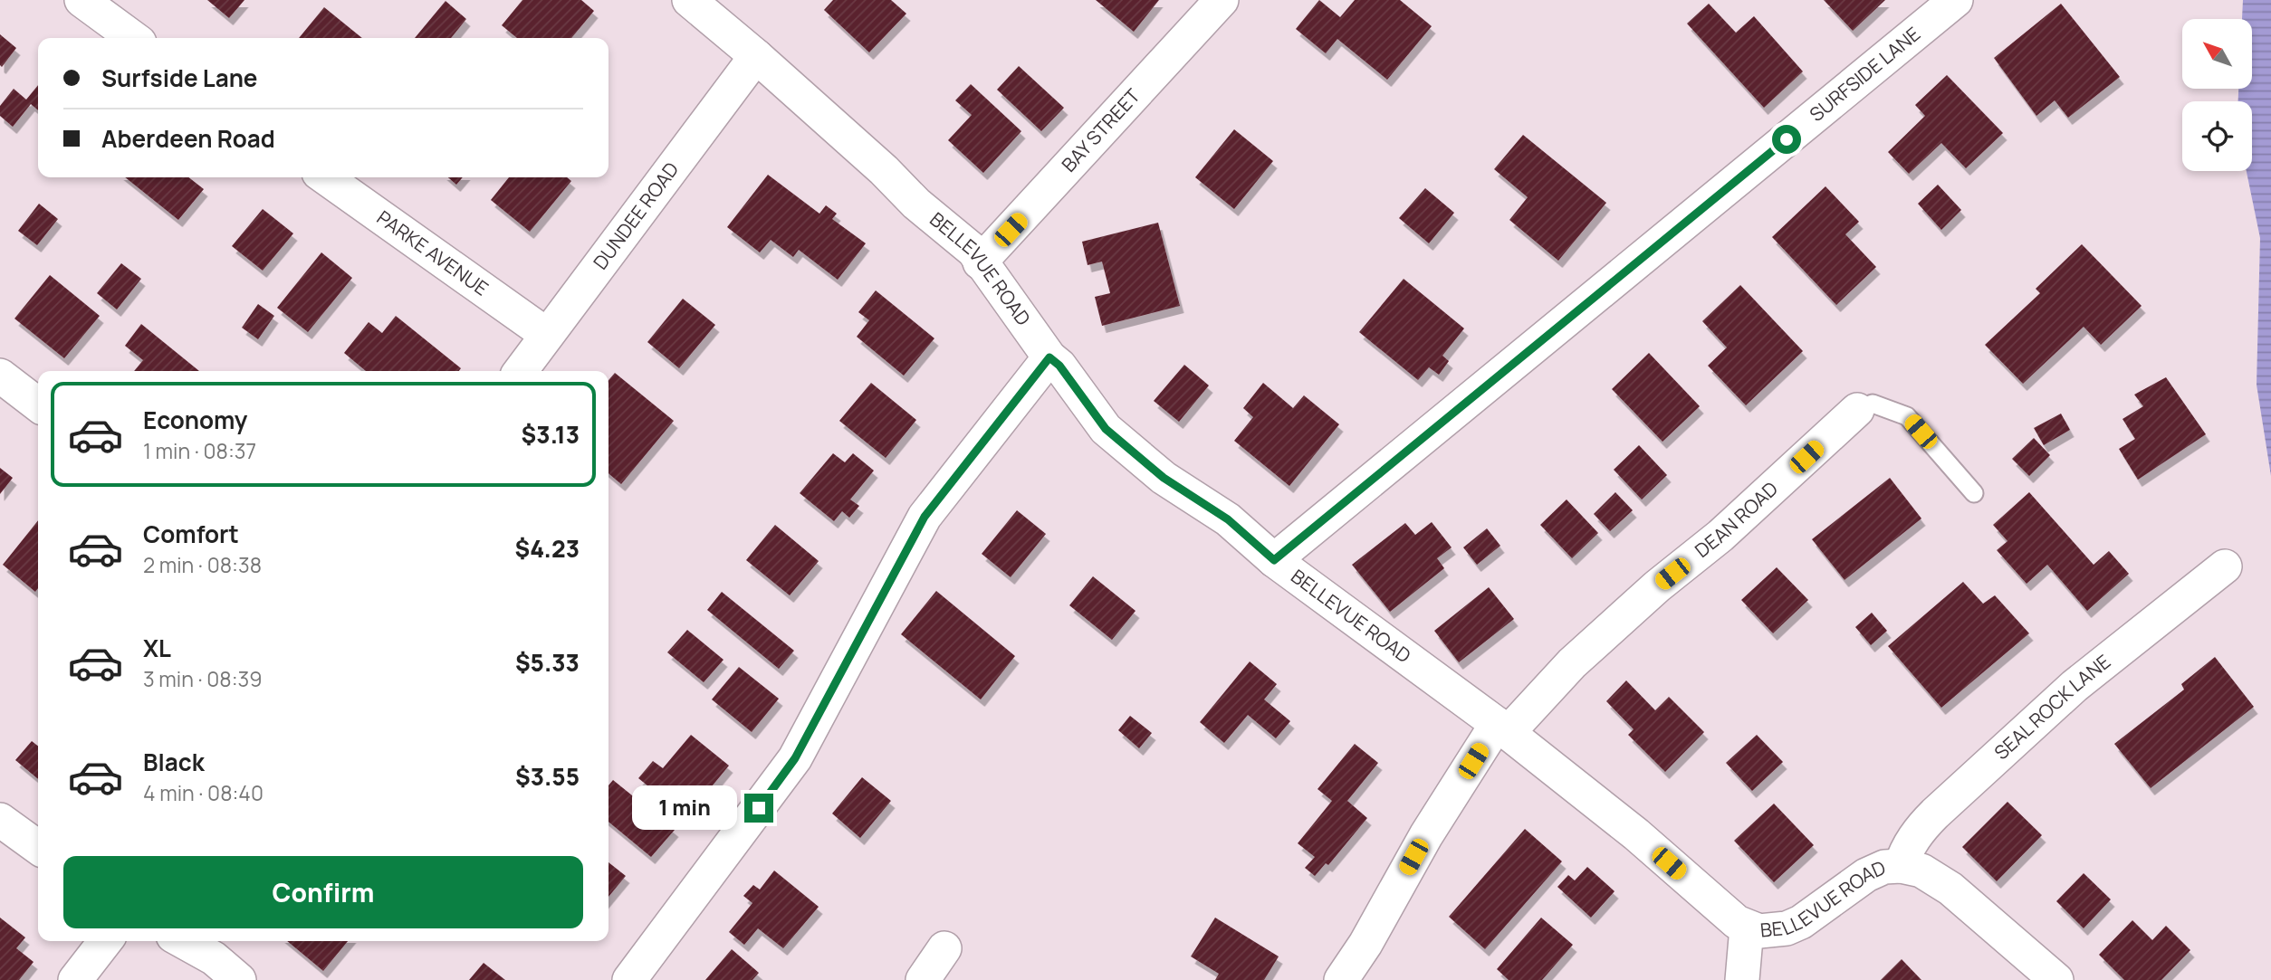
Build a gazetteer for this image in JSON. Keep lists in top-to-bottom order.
{
  "streets": {
    "street": [
      "SURFSIDE LANE",
      "BAY STREET",
      "DUNDEE ROAD",
      "PARKE AVENUE",
      "BELLEVUE ROAD",
      "DEAN ROAD",
      "SEAL ROCK LANE"
    ]
  },
  "crossings": [
    ["SURFSIDE LANE", "BELLEVUE ROAD"],
    ["BAY STREET", "BELLEVUE ROAD"],
    ["DUNDEE ROAD", "PARKE AVENUE"],
    ["DUNDEE ROAD", "BELLEVUE ROAD"],
    ["BELLEVUE ROAD", "DEAN ROAD"],
    ["BELLEVUE ROAD", "SEAL ROCK LANE"]
  ],
  "north": "top left",
  "page": {
    "banner": ["Surfside Lane", "Aberdeen Road"],
    "list": [
      {
        "name": "Economy",
        "note": "1 min · 08:37",
        "value": "$3.13"
      },
      {
        "name": "Comfort",
        "note": "2 min · 08:38",
        "value": "$4.23"
      },
      {
        "name": "XL",
        "note": "3 min · 08:39",
        "value": "$5.33"
      },
      {
        "name": "Black",
        "note": "4 min · 08:40",
        "value": "$3.55"
      }
    ],
    "bubble": "1 min",
    "buttons": "Confirm"
  }
}
